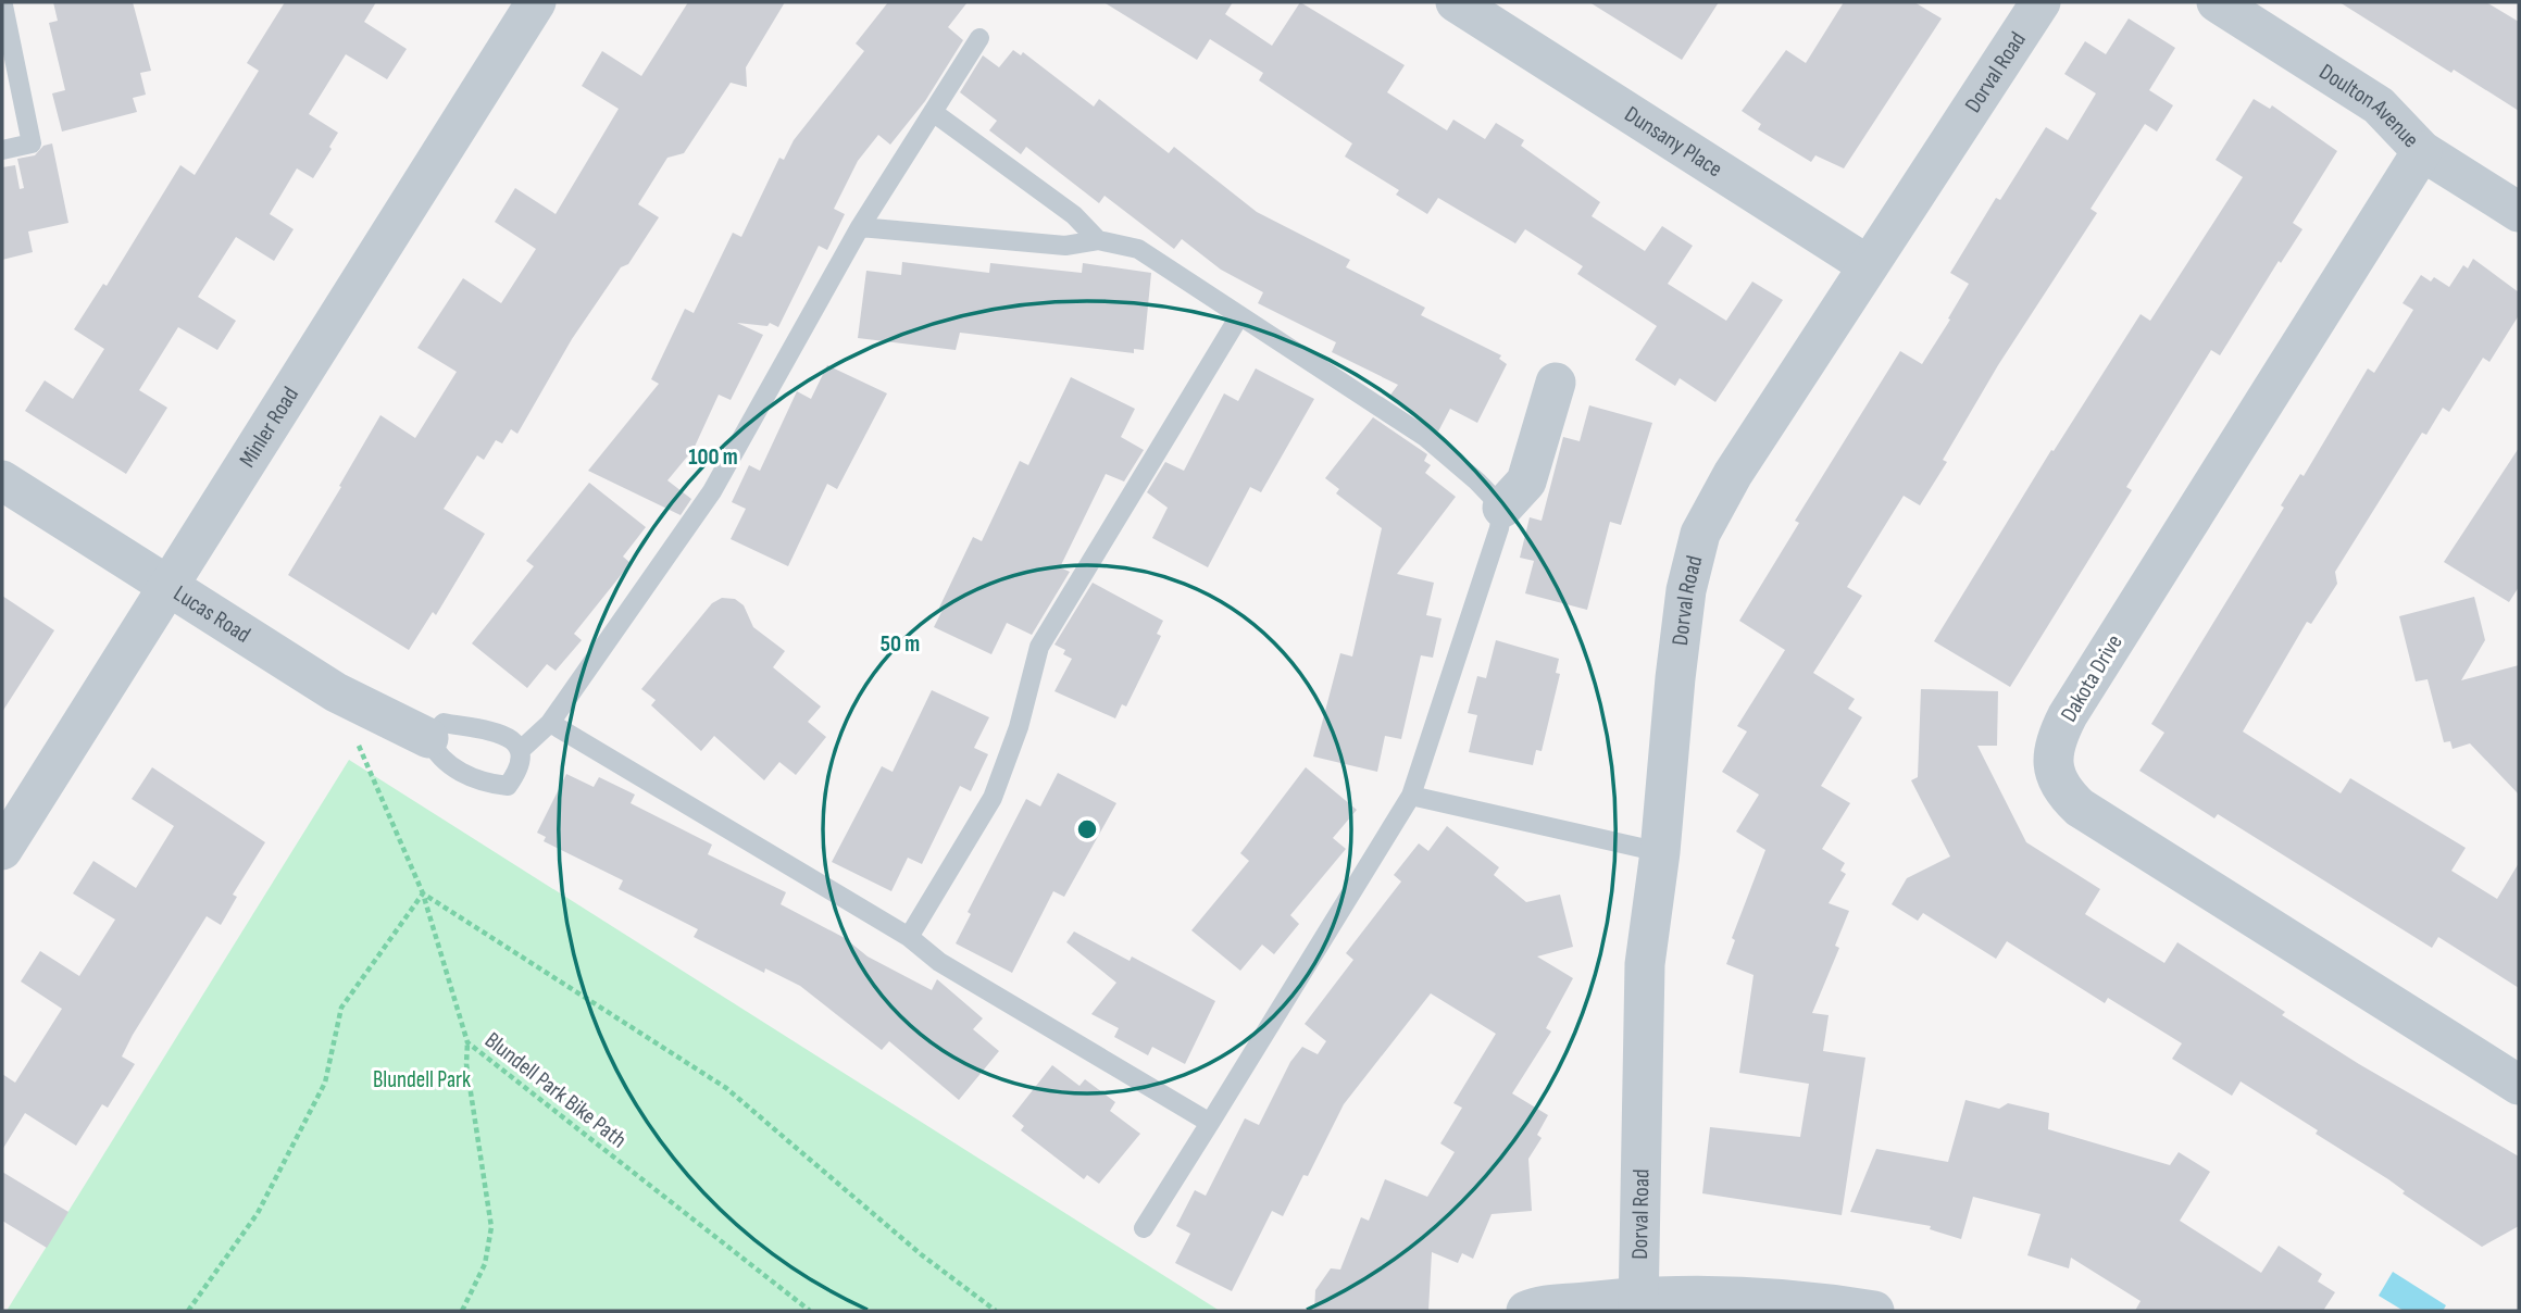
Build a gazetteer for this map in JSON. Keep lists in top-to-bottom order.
{
  "streets": {
    "street": [
      "Dorval Road",
      "Doulton Avenue",
      "Dunsany Place",
      "Minler Road",
      "Lucas Road",
      "Dakota Drive"
    ],
    "path": ["Blundell Park Bike Path"]
  },
  "crossings": [
    ["Dorval Road", "Dunsany Place"],
    ["Doulton Avenue", "Dakota Drive"],
    ["Minler Road", "Lucas Road"],
    ["Lucas Road", "Blundell Park Bike Path"]
  ],
  "parks": ["Blundell Park"],
  "rings": ["100 m", "50 m"]
}
